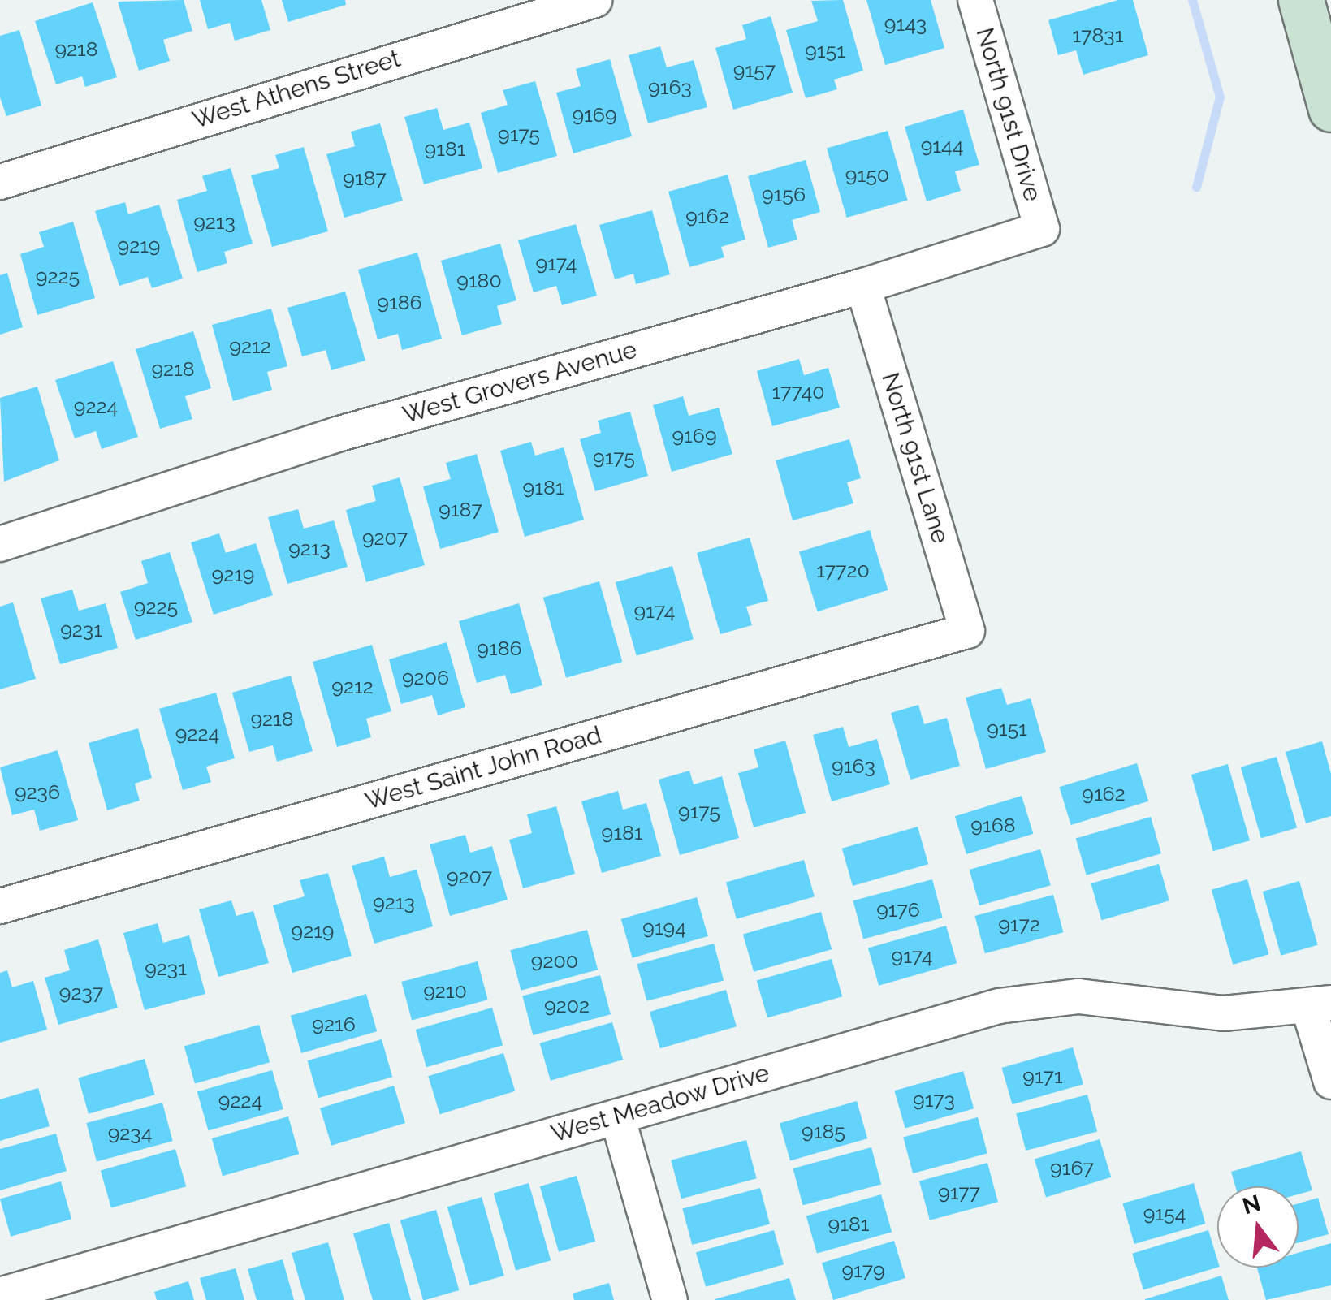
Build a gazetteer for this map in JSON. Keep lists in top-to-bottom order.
{
  "streets": {
    "street": [
      "West Athens Street",
      "North 91st Drive",
      "West Grovers Avenue",
      "North 91st Lane",
      "West Saint John Road",
      "West Meadow Drive"
    ]
  },
  "crossings": [
    ["North 91st Drive", "West Grovers Avenue"],
    ["West Grovers Avenue", "North 91st Lane"],
    ["North 91st Lane", "West Saint John Road"]
  ],
  "house_numbers": [
    "9143",
    "17831",
    "9218",
    "9151",
    "9157",
    "9163",
    "9169",
    "9175",
    "9144",
    "9181",
    "9150",
    "9187",
    "9156",
    "9162",
    "9213",
    "9219",
    "9174",
    "9225",
    "9180",
    "9186",
    "9212",
    "9218",
    "17740",
    "9224",
    "9169",
    "9175",
    "9181",
    "9187",
    "9207",
    "9213",
    "17720",
    "9219",
    "9225",
    "9174",
    "9231",
    "9186",
    "9206",
    "9212",
    "9218",
    "9151",
    "9224",
    "9163",
    "9236",
    "9162",
    "9175",
    "9168",
    "9181",
    "9207",
    "9213",
    "9176",
    "9172",
    "9194",
    "9219",
    "9174",
    "9200",
    "9231",
    "9210",
    "9237",
    "9202",
    "9216",
    "9171",
    "9173",
    "9224",
    "9185",
    "9234",
    "9167",
    "9177",
    "9154",
    "9181",
    "9179"
  ],
  "north": "top"
}
